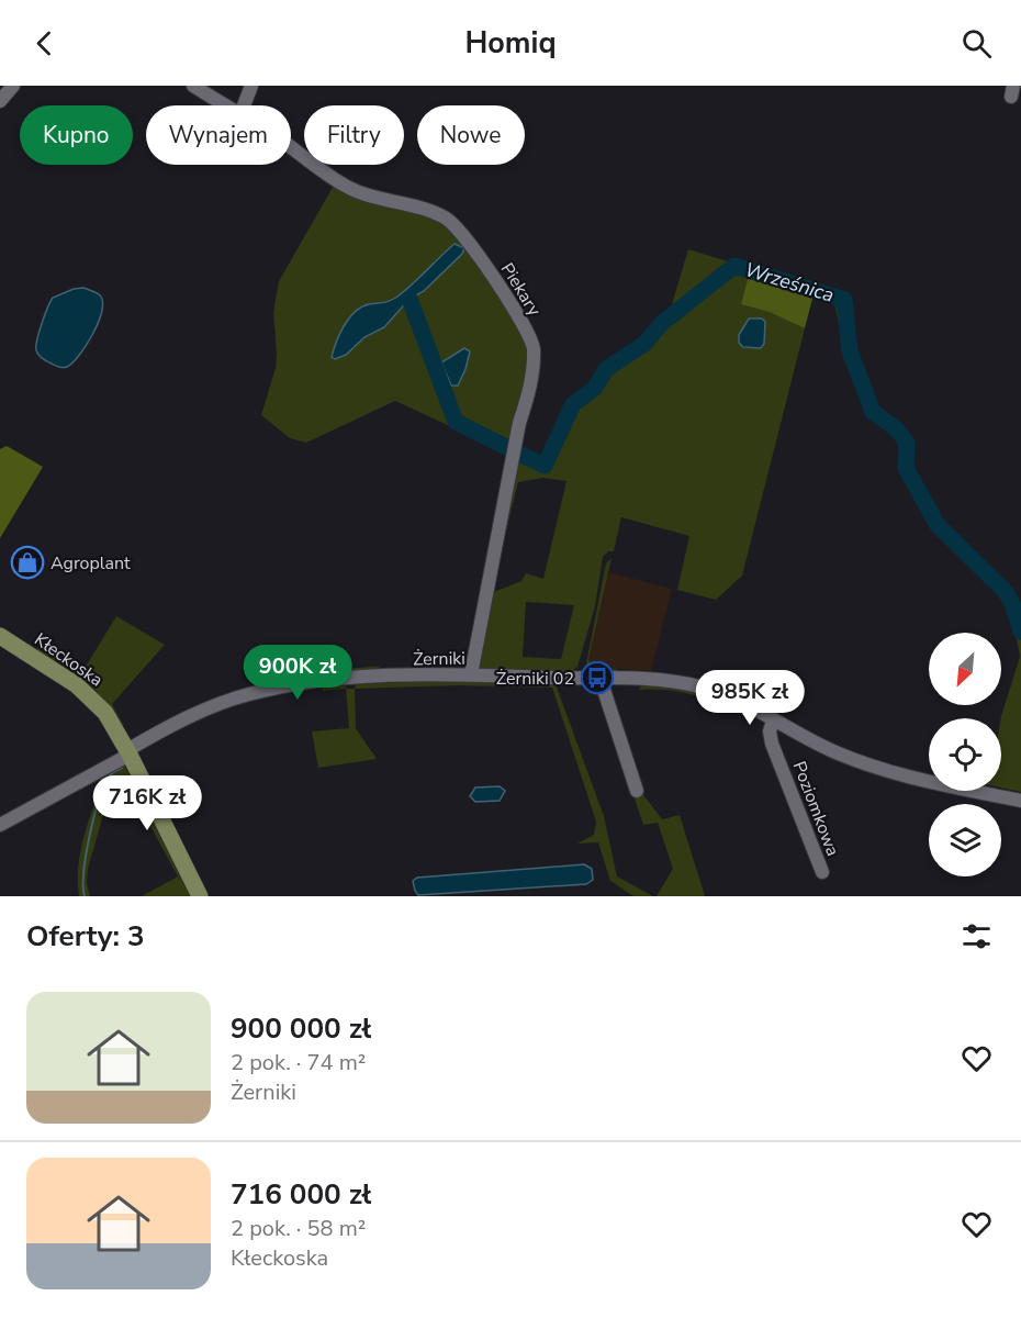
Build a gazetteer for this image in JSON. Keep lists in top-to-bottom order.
{
  "streets": {
    "main road": ["Kłeckoska"],
    "street": ["Piekary", "Żerniki", "Poziomkowa"]
  },
  "crossings": [
    ["Piekary", "Żerniki"],
    ["Żerniki", "Kłeckoska"],
    ["Żerniki", "Poziomkowa"]
  ],
  "water": ["Wrześnica"],
  "places": {
    "shop": ["Agroplant"],
    "bus stop": ["Żerniki 02"]
  },
  "north": "bottom left",
  "page": {
    "header": "Homiq",
    "chip": [
      "Kupno",
      "Wynajem",
      "Filtry",
      "Nowe"
    ],
    "price": ["900K zł", "985K zł", "716K zł"],
    "heading": "Oferty: 3",
    "list": [
      {
        "name": "900 000 zł",
        "note": "2 pok. · 74 m² · Żerniki"
      },
      {
        "name": "716 000 zł",
        "note": "2 pok. · 58 m² · Kłeckoska"
      }
    ]
  }
}
